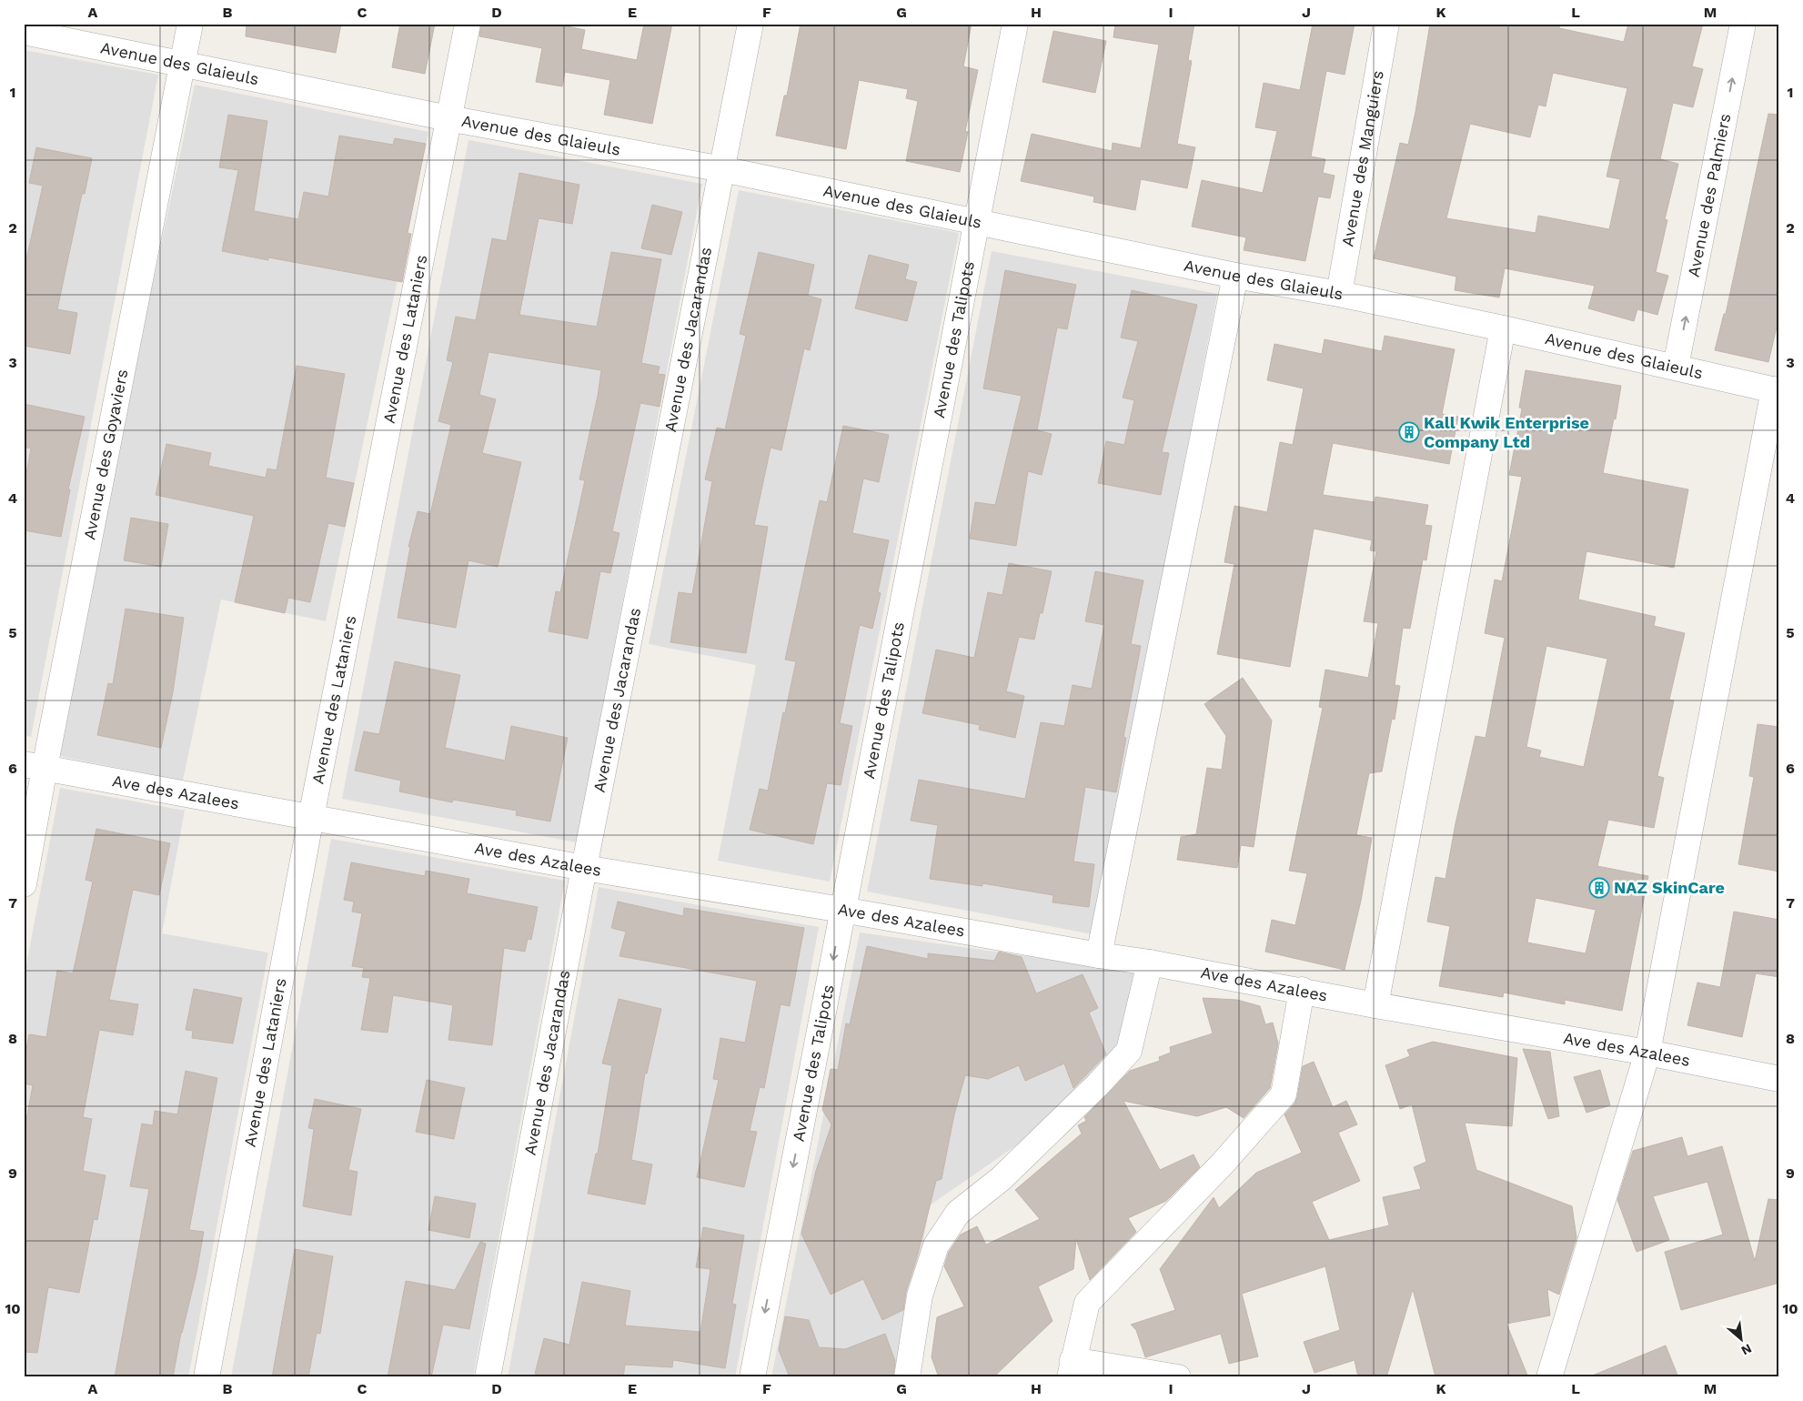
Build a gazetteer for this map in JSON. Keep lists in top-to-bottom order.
{
  "streets": {
    "street": [
      "Avenue des Glaieuls",
      "Avenue des Manguiers",
      "Avenue des Palmiers",
      "Avenue des Lataniers",
      "Avenue des Jacarandas",
      "Avenue des Talipots",
      "Avenue des Goyaviers",
      "Ave des Azalees"
    ]
  },
  "crossings": [
    ["Avenue des Glaieuls", "Avenue des Manguiers"],
    ["Avenue des Glaieuls", "Avenue des Palmiers"],
    ["Avenue des Glaieuls", "Avenue des Lataniers"],
    ["Avenue des Glaieuls", "Avenue des Jacarandas"],
    ["Avenue des Glaieuls", "Avenue des Talipots"],
    ["Avenue des Glaieuls", "Avenue des Goyaviers"],
    ["Avenue des Lataniers", "Ave des Azalees"],
    ["Avenue des Jacarandas", "Ave des Azalees"],
    ["Avenue des Talipots", "Ave des Azalees"],
    ["Avenue des Goyaviers", "Ave des Azalees"]
  ],
  "one_way": ["Avenue des Palmiers"],
  "places": {
    "building": ["Kall Kwik Enterprise Company Ltd", "NAZ SkinCare"]
  },
  "north": "bottom right",
  "grid": {
    "columns": [
      "A",
      "B",
      "C",
      "D",
      "E",
      "F",
      "G",
      "H",
      "I",
      "J",
      "K",
      "L",
      "M"
    ],
    "rows": [
      "1",
      "2",
      "3",
      "4",
      "5",
      "6",
      "7",
      "8",
      "9",
      "10"
    ]
  }
}
